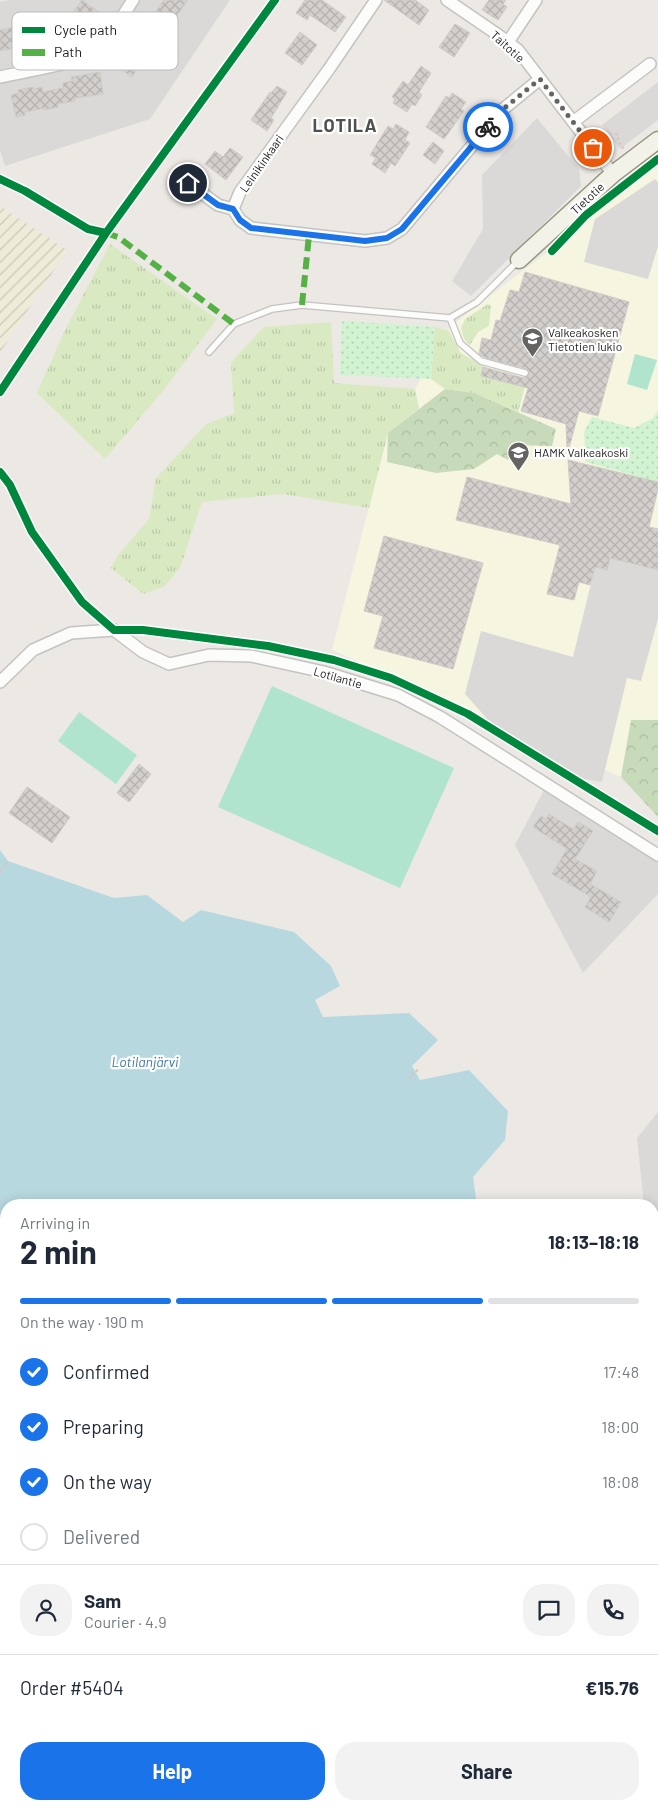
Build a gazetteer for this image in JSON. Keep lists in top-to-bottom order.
{
  "streets": {
    "street": [
      "Taitotie",
      "Leinikinkaari",
      "Tietotie",
      "Lotilantie"
    ]
  },
  "crossings": [
    ["Taitotie", "Tietotie"]
  ],
  "districts": ["LOTILA"],
  "water": ["Lotilanjärvi"],
  "places": {
    "school or university": ["Valkeakosken Tietotien lukio", "HAMK Valkeakoski"]
  },
  "legend": ["Cycle path", "Path"],
  "page": {
    "heading": ["2 min", "Arriving in", "18:13–18:18"],
    "panel": [
      "Sam",
      "Courier · 4.9",
      "Order #5404",
      "€15.76"
    ],
    "bar": "On the way · 190 m",
    "list": [
      ["Confirmed", "17:48"],
      ["Preparing", "18:00"],
      ["On the way", "18:08"],
      "Delivered"
    ],
    "buttons": ["Help", "Share"]
  }
}
